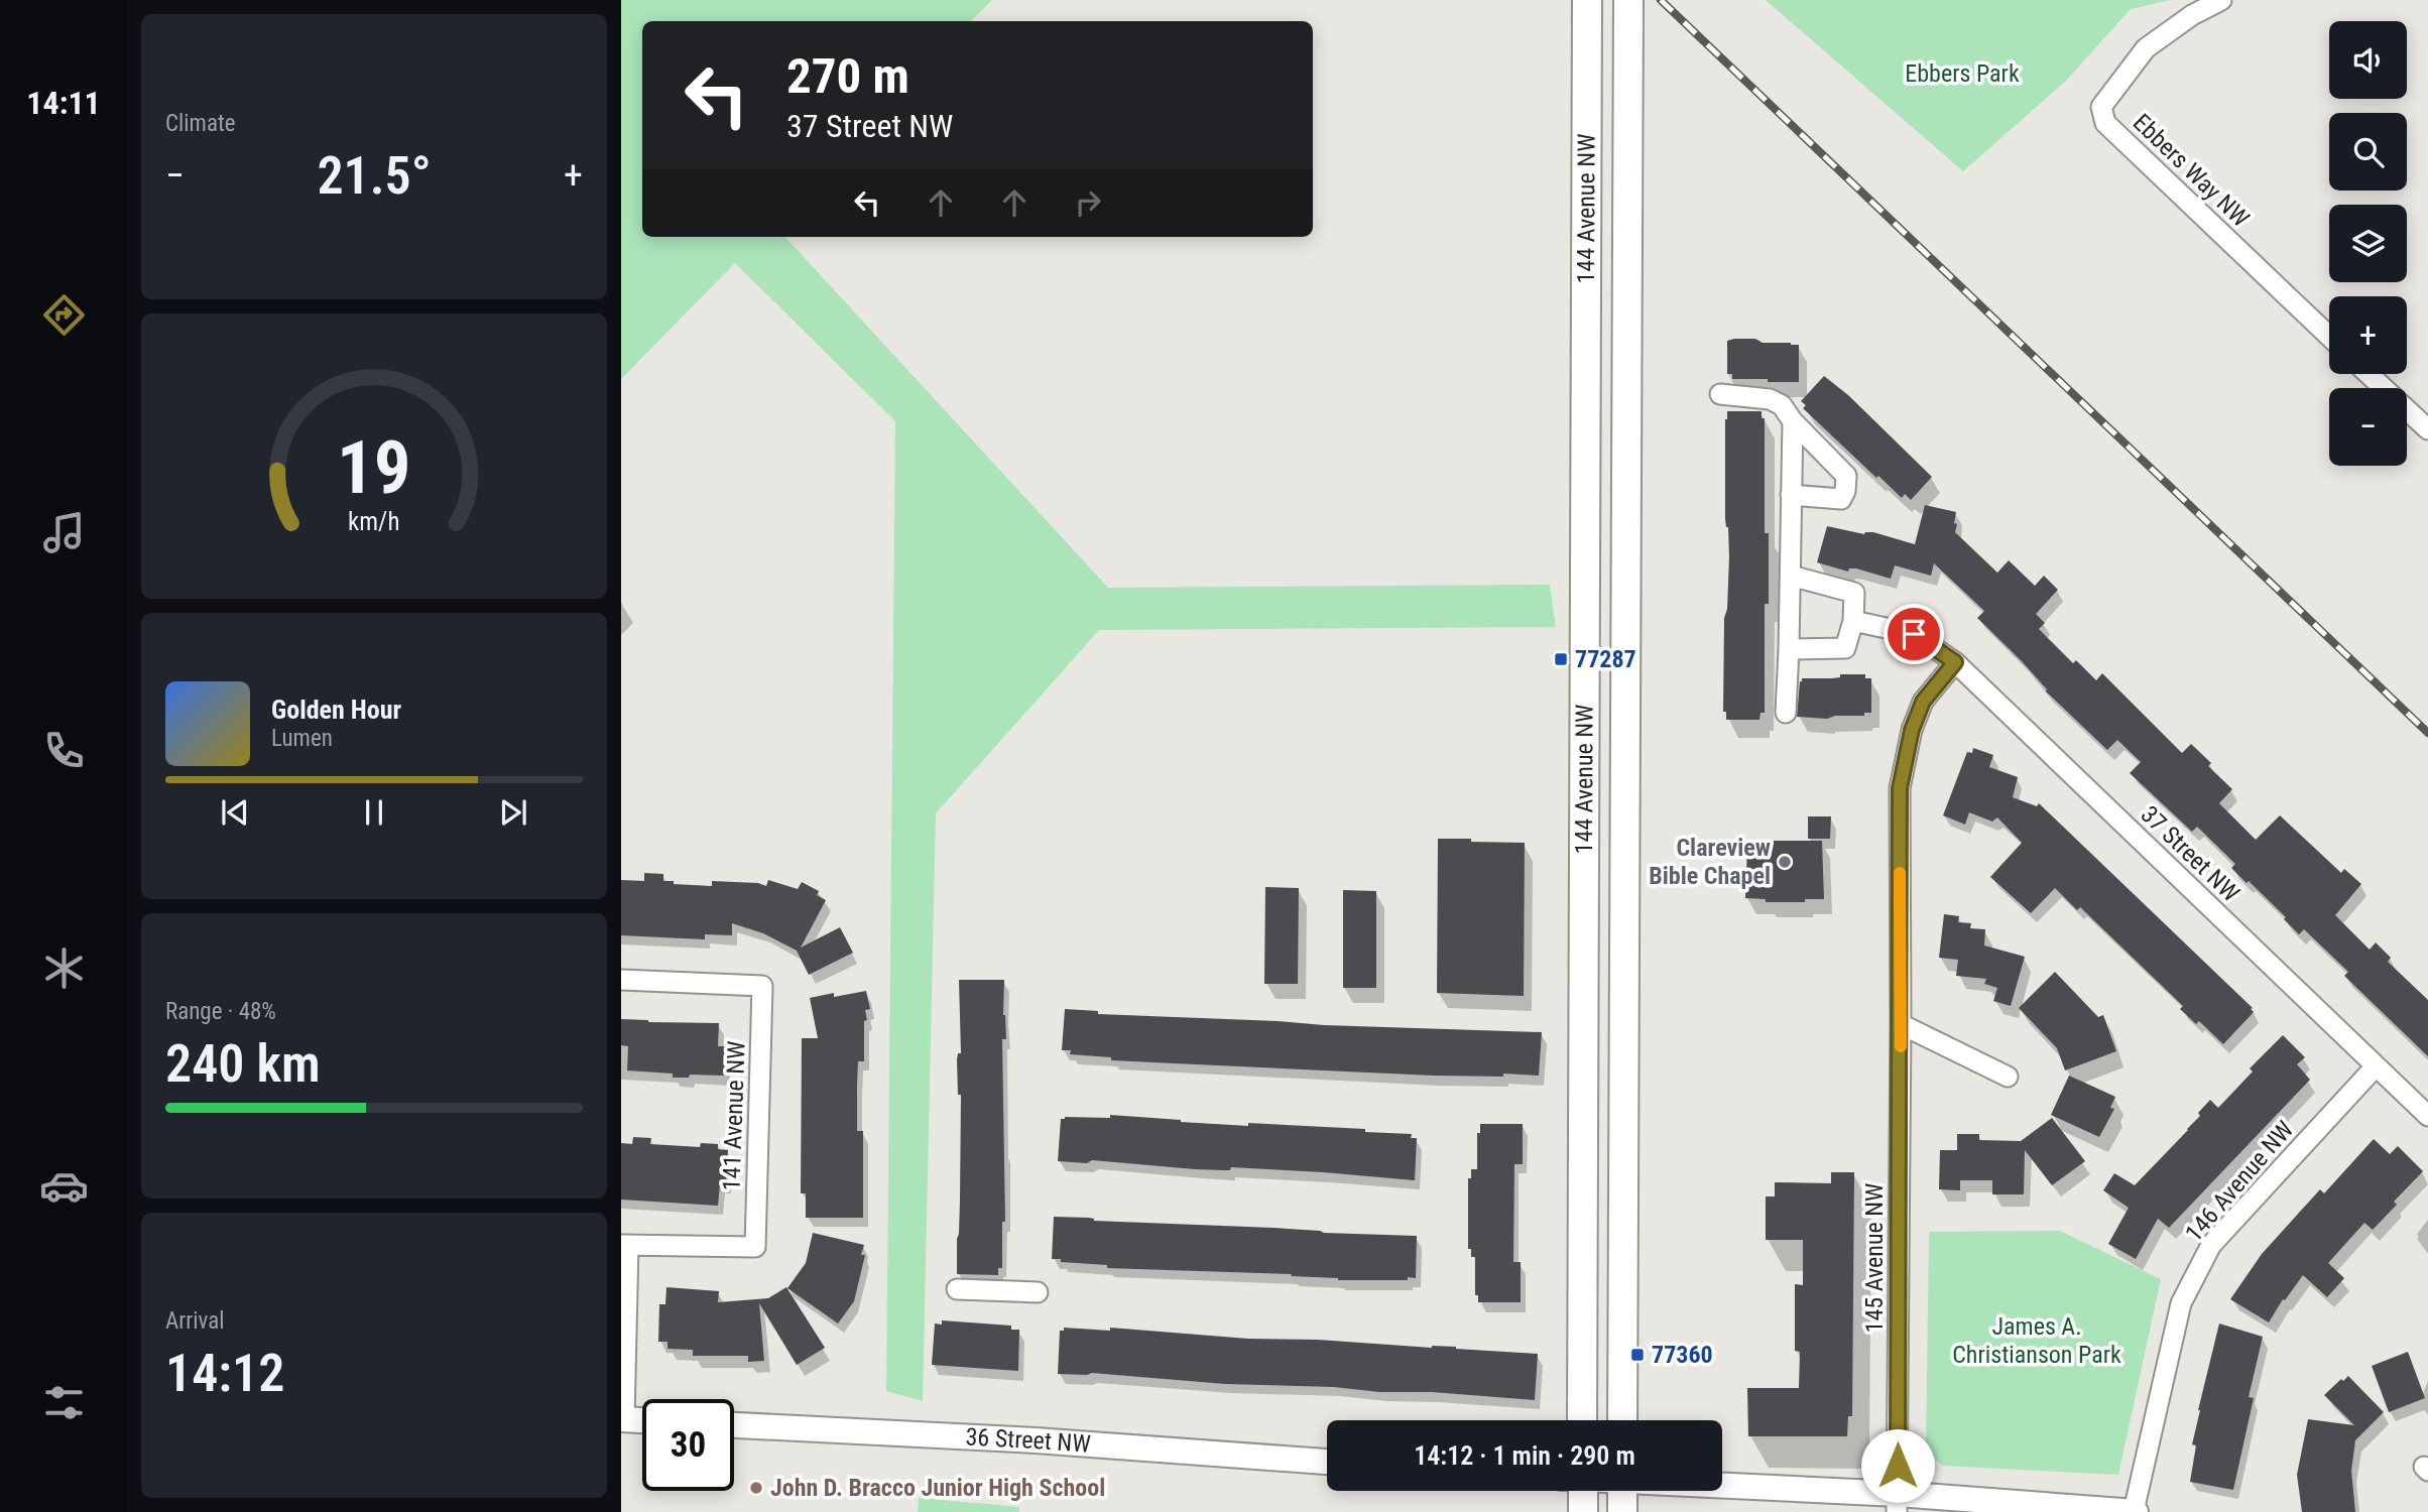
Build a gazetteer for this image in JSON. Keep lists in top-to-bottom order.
{
  "streets": {
    "main road": ["144 Avenue NW"],
    "street": [
      "Ebbers Way NW",
      "37 Street NW",
      "141 Avenue NW",
      "146 Avenue NW",
      "145 Avenue NW",
      "36 Street NW"
    ]
  },
  "crossings": [
    ["37 Street NW", "146 Avenue NW"],
    ["37 Street NW", "145 Avenue NW"]
  ],
  "parks": ["Ebbers Park", "James A. Christianson Park"],
  "places": {
    "transit": ["77287", "77360"],
    "other": ["Clareview Bible Chapel", "John D. Bracco Junior High School"]
  },
  "page": {
    "tabs": "14:11",
    "tile": [
      "Climate",
      ["Range · 48%", "240 km"],
      ["Arrival", "14:12"]
    ],
    "map_buttons": ["+", "−"],
    "turn": ["270 m", "37 Street NW"],
    "heat": ["−", "21.5°", "+"],
    "song": ["Golden Hour", "Lumen"],
    "limit": "30",
    "trip": "14:12 · 1 min · 290 m",
    "gauge": ["19", "km/h"]
  }
}
